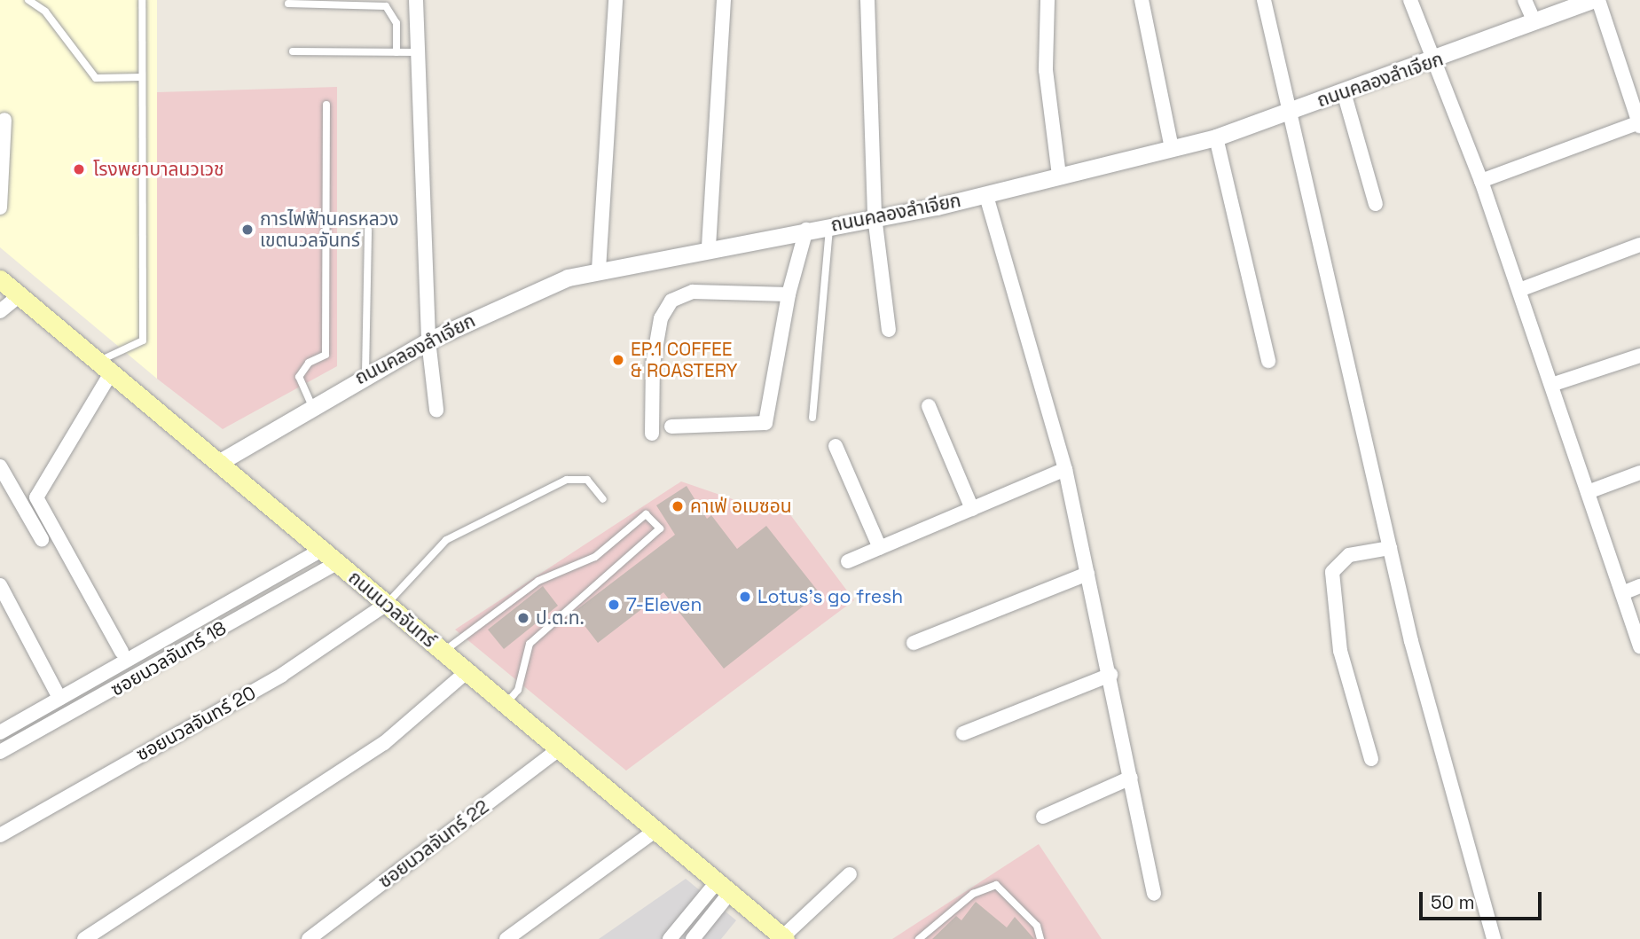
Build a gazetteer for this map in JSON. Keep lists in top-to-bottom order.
{
  "streets": {
    "main road": ["ถนนนวลจันทร์"],
    "street": [
      "ถนนคลองลำเจียก",
      "ซอยนวลจันทร์ 18",
      "ซอยนวลจันทร์ 20",
      "ซอยนวลจันทร์ 22"
    ]
  },
  "crossings": [
    ["ถนนคลองลำเจียก", "ถนนนวลจันทร์"],
    ["ถนนนวลจันทร์", "ซอยนวลจันทร์ 18"],
    ["ถนนนวลจันทร์", "ซอยนวลจันทร์ 20"],
    ["ถนนนวลจันทร์", "ซอยนวลจันทร์ 22"]
  ],
  "places": [
    "โรงพยาบาลนวเวช",
    "การไฟฟ้านครหลวง เขตนวลจันทร์",
    "EP.1 COFFEE & ROASTERY",
    "คาเฟ่ อเมซอน",
    "Lotus's go fresh",
    "7-Eleven",
    "ป.ต.ท."
  ],
  "scale_bar": "50 m"
}
